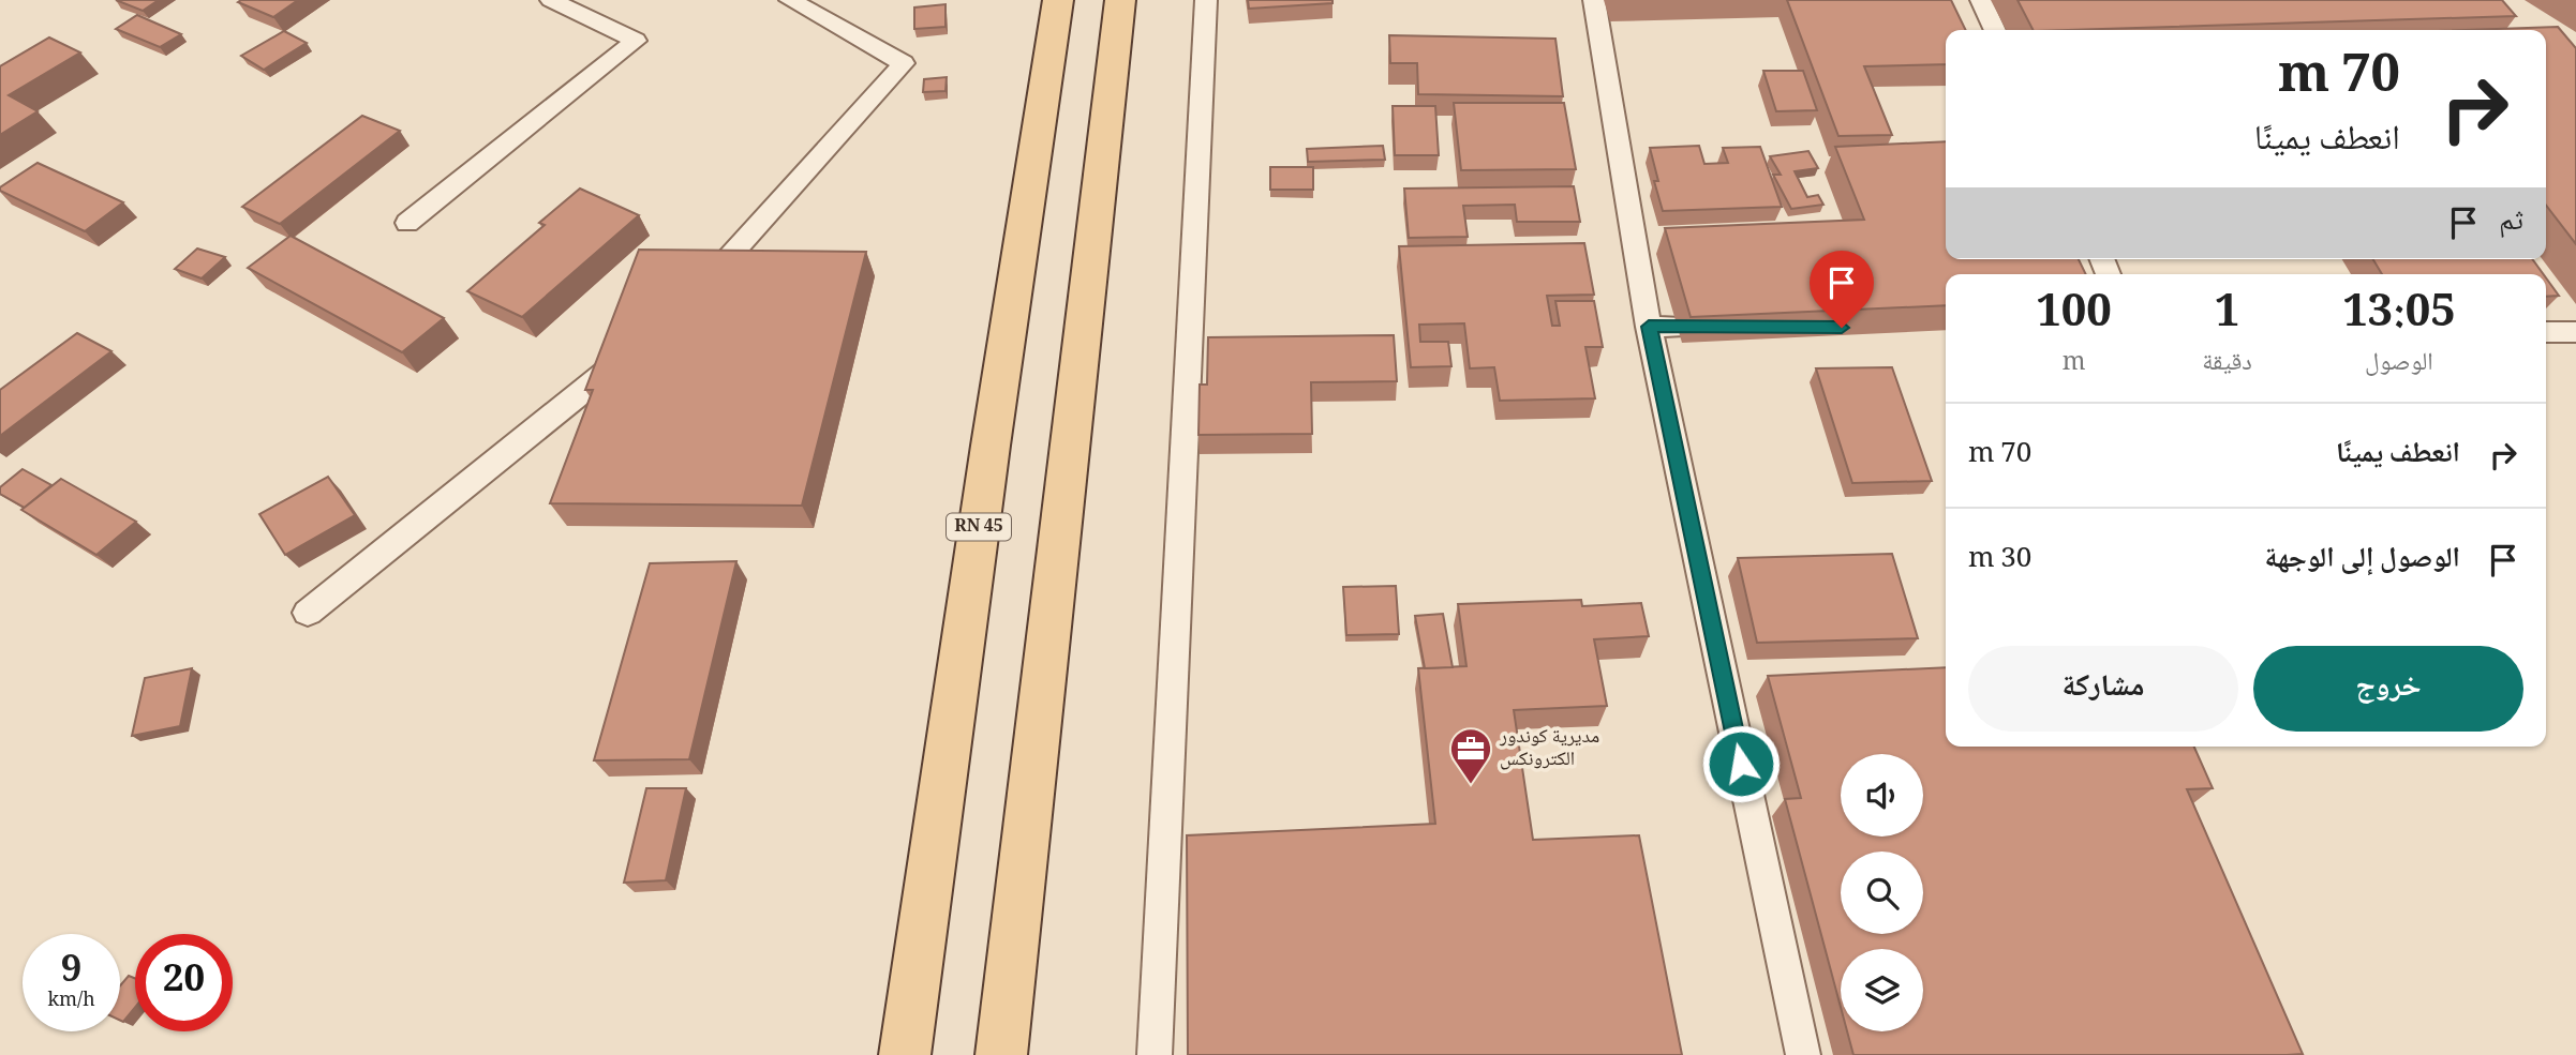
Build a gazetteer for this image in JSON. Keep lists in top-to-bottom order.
{
  "streets": {
    "main road": ["RN 45"]
  },
  "places": {
    "office": ["مديرية كوندور الكترونكس"]
  },
  "page": {
    "turn": ["70 m", "انعطف يمينًا"],
    "then": "ثم",
    "eta": [
      "13:05",
      "الوصول",
      "1",
      "دقيقة",
      "100",
      "m"
    ],
    "list": [
      {
        "name": "انعطف يمينًا",
        "value": "70 m"
      },
      {
        "name": "الوصول إلى الوجهة",
        "value": "30 m"
      }
    ],
    "buttons": ["خروج", "مشاركة"],
    "speed": "9 km/h",
    "limit": "20"
  }
}
